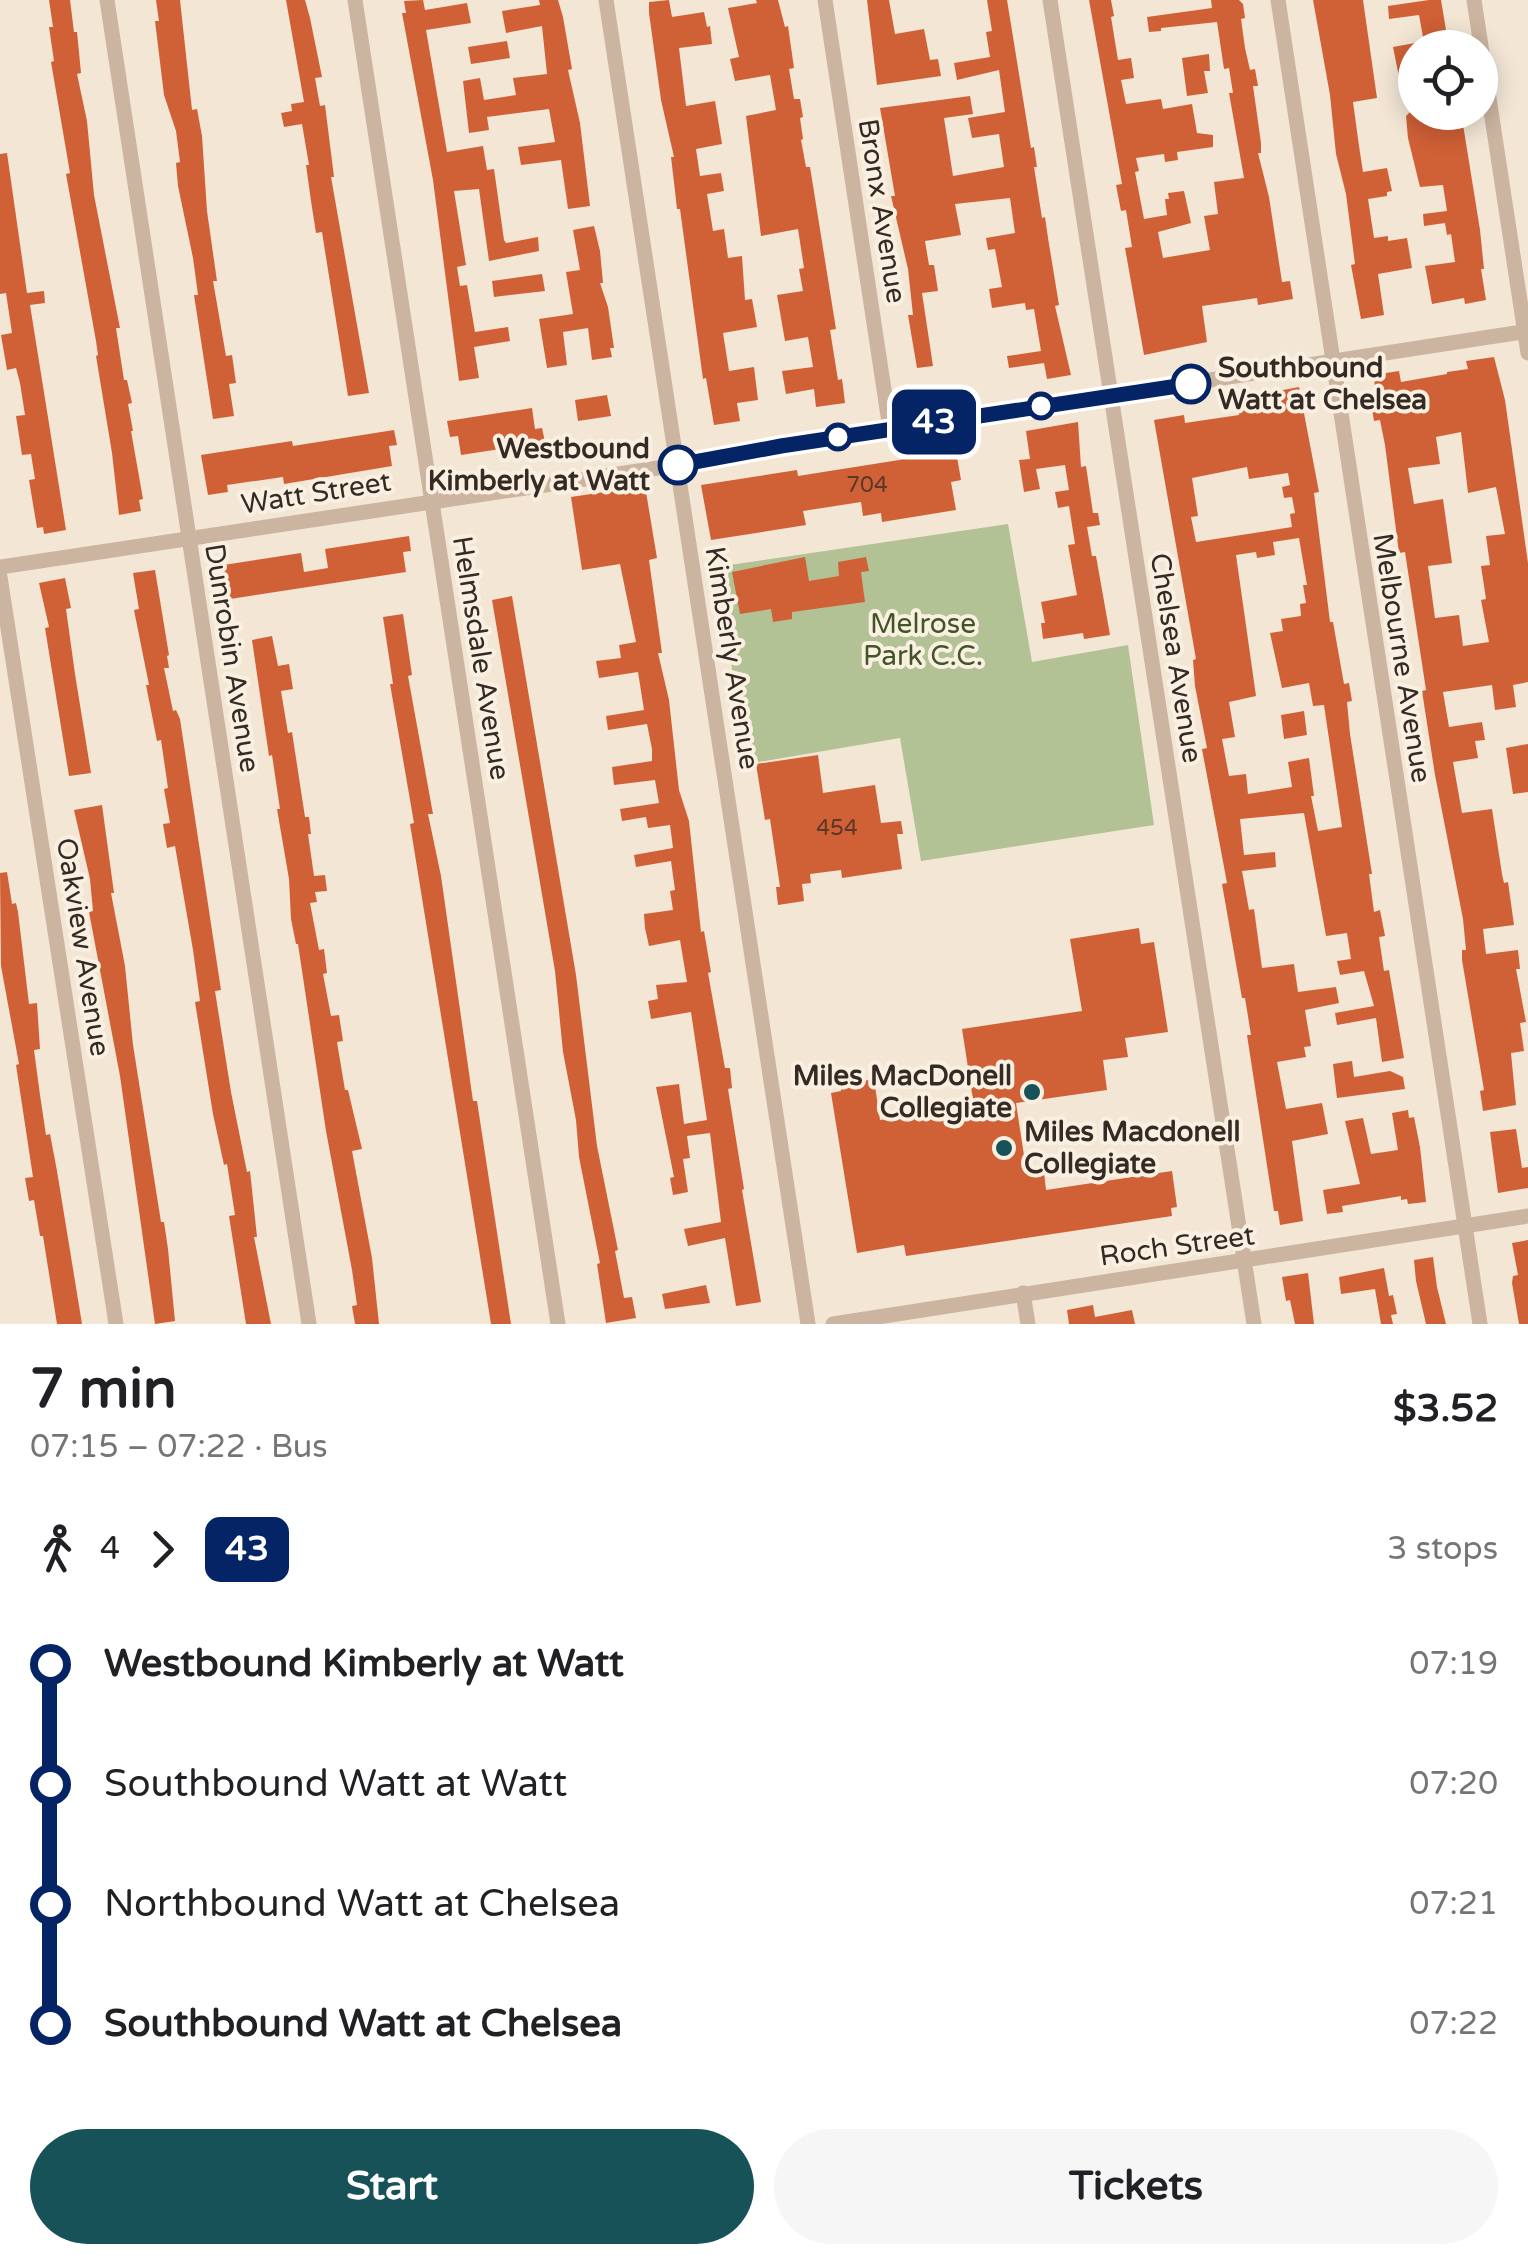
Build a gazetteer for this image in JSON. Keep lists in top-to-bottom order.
{
  "streets": {
    "street": [
      "Bronx Avenue",
      "Watt Street",
      "Dunrobin Avenue",
      "Helmsdale Avenue",
      "Kimberly Avenue",
      "Chelsea Avenue",
      "Melbourne Avenue",
      "Oakview Avenue",
      "Roch Street"
    ]
  },
  "crossings": [
    ["Bronx Avenue", "Watt Street"],
    ["Watt Street", "Dunrobin Avenue"],
    ["Watt Street", "Helmsdale Avenue"],
    ["Watt Street", "Kimberly Avenue"],
    ["Watt Street", "Chelsea Avenue"],
    ["Watt Street", "Melbourne Avenue"],
    ["Chelsea Avenue", "Roch Street"],
    ["Melbourne Avenue", "Roch Street"]
  ],
  "parks": ["Melrose Park C.C."],
  "places": [
    "Southbound Watt at Chelsea",
    "Westbound Kimberly at Watt",
    "Miles MacDonell Collegiate",
    "Miles Macdonell Collegiate"
  ],
  "lines": ["bus line 43"],
  "house_numbers": ["704", "454"],
  "page": {
    "on_map": "43",
    "heading": ["7 min", "07:15 – 07:22 · Bus", "$3.52"],
    "legs": ["4", "43", "3 stops"],
    "list": [
      {
        "name": "Westbound Kimberly at Watt",
        "value": "07:19"
      },
      {
        "name": "Southbound Watt at Watt",
        "value": "07:20"
      },
      {
        "name": "Northbound Watt at Chelsea",
        "value": "07:21"
      },
      {
        "name": "Southbound Watt at Chelsea",
        "value": "07:22"
      }
    ],
    "buttons": ["Start", "Tickets"]
  }
}
